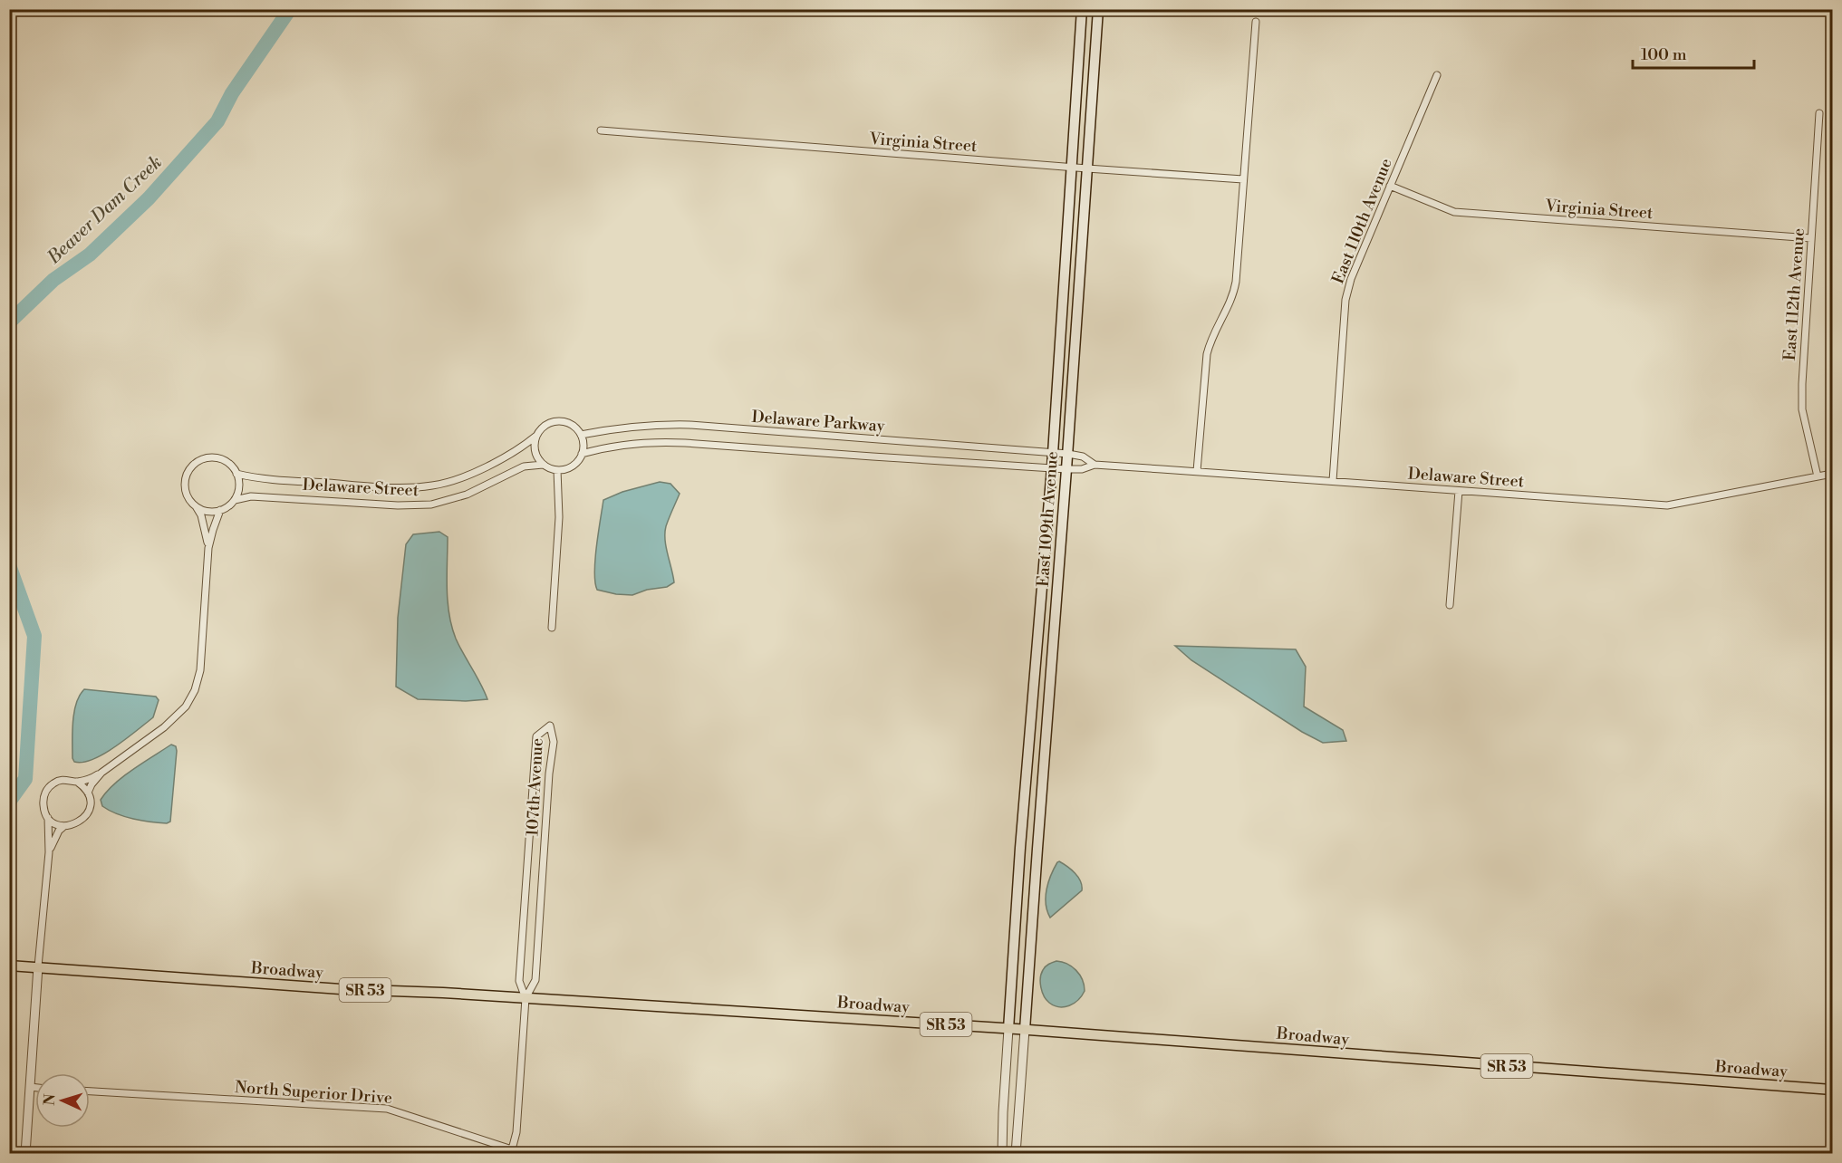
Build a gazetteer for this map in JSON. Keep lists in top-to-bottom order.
{
  "streets": {
    "main road": ["East 109th Avenue", "Broadway", "SR 53"],
    "street": [
      "Virginia Street",
      "East 110th Avenue",
      "East 112th Avenue",
      "Delaware Parkway",
      "Delaware Street",
      "107th Avenue",
      "North Superior Drive"
    ]
  },
  "crossings": [
    ["Virginia Street", "East 110th Avenue"],
    ["Virginia Street", "East 112th Avenue"],
    ["Virginia Street", "East 109th Avenue"],
    ["East 110th Avenue", "Delaware Street"],
    ["East 112th Avenue", "Delaware Street"],
    ["Delaware Parkway", "Delaware Street"],
    ["Delaware Parkway", "East 109th Avenue"],
    ["Delaware Street", "East 109th Avenue"],
    ["East 109th Avenue", "Broadway"],
    ["107th Avenue", "Broadway"],
    ["107th Avenue", "North Superior Drive"]
  ],
  "water": ["Beaver Dam Creek"],
  "scale_bar": "100 m",
  "north": "left"
}
